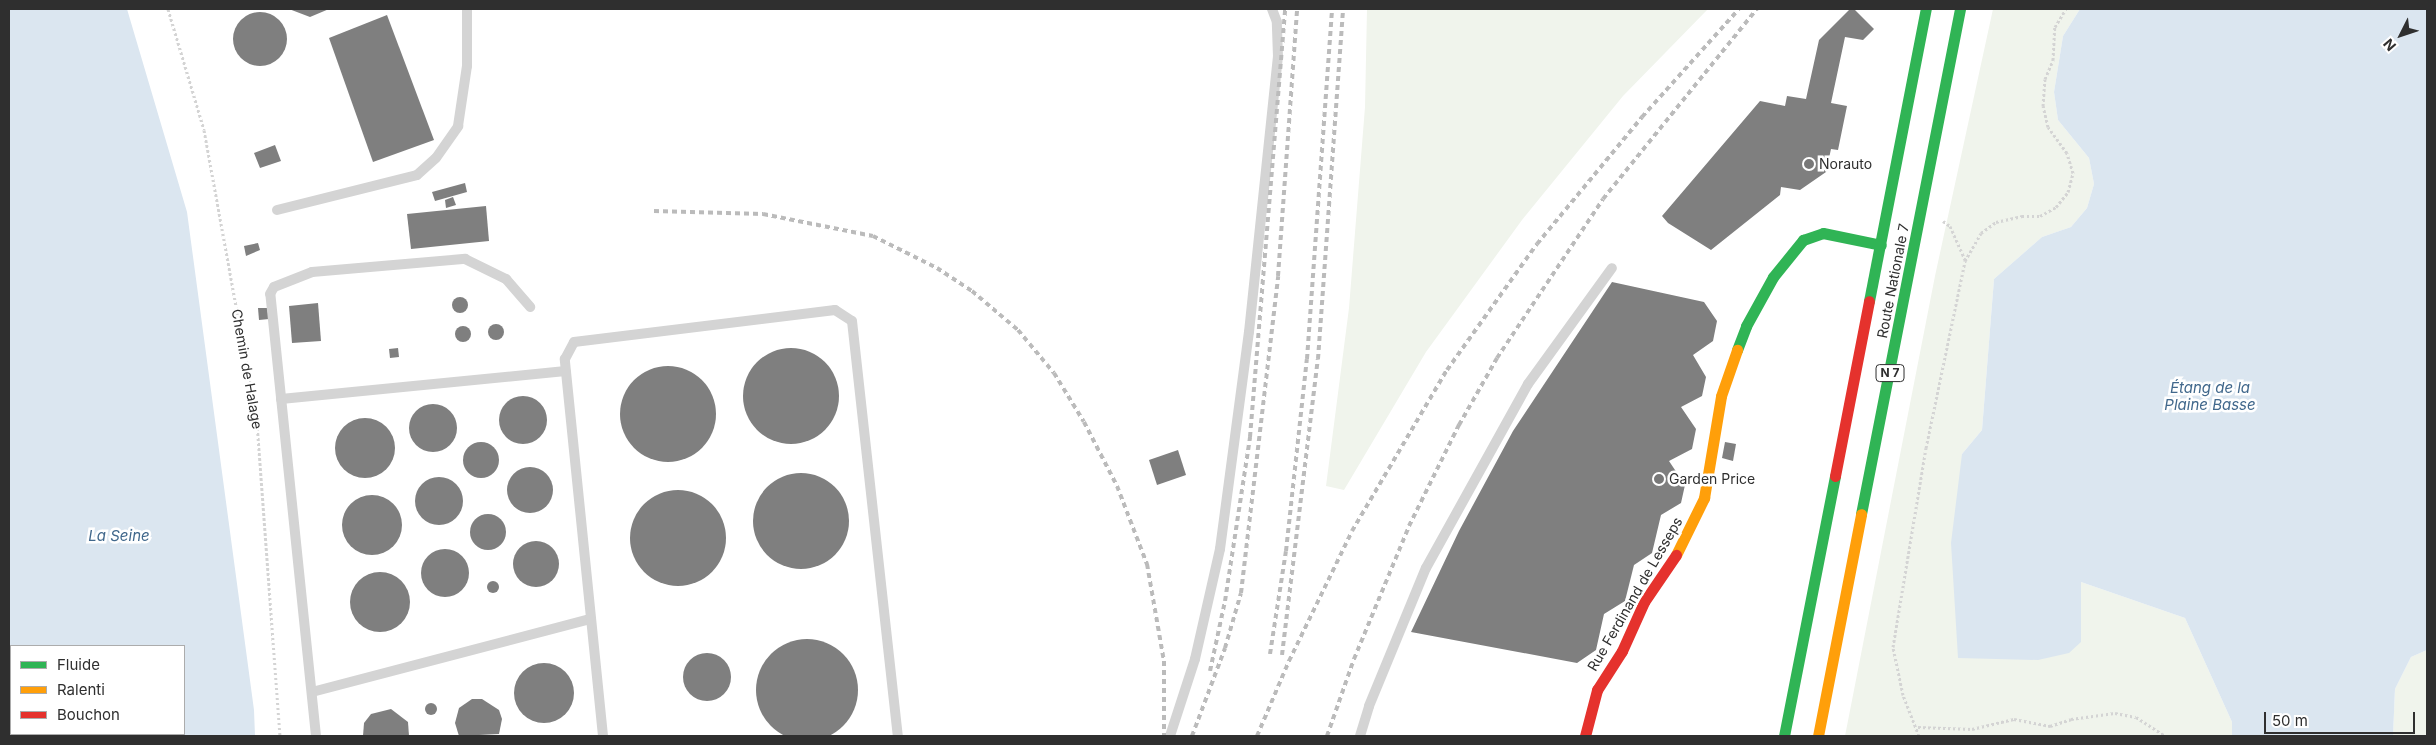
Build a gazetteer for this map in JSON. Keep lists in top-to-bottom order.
{
  "streets": {
    "main road": ["Route Nationale 7", "N 7", "Rue Ferdinand de Lesseps"],
    "path": ["Chemin de Halage"]
  },
  "crossings": [
    ["Route Nationale 7", "Rue Ferdinand de Lesseps"]
  ],
  "water": ["Étang de la Plaine Basse", "La Seine"],
  "places": ["Norauto", "Garden Price"],
  "legend": ["Fluide", "Ralenti", "Bouchon"],
  "scale_bar": "50 m",
  "north": "bottom left"
}
